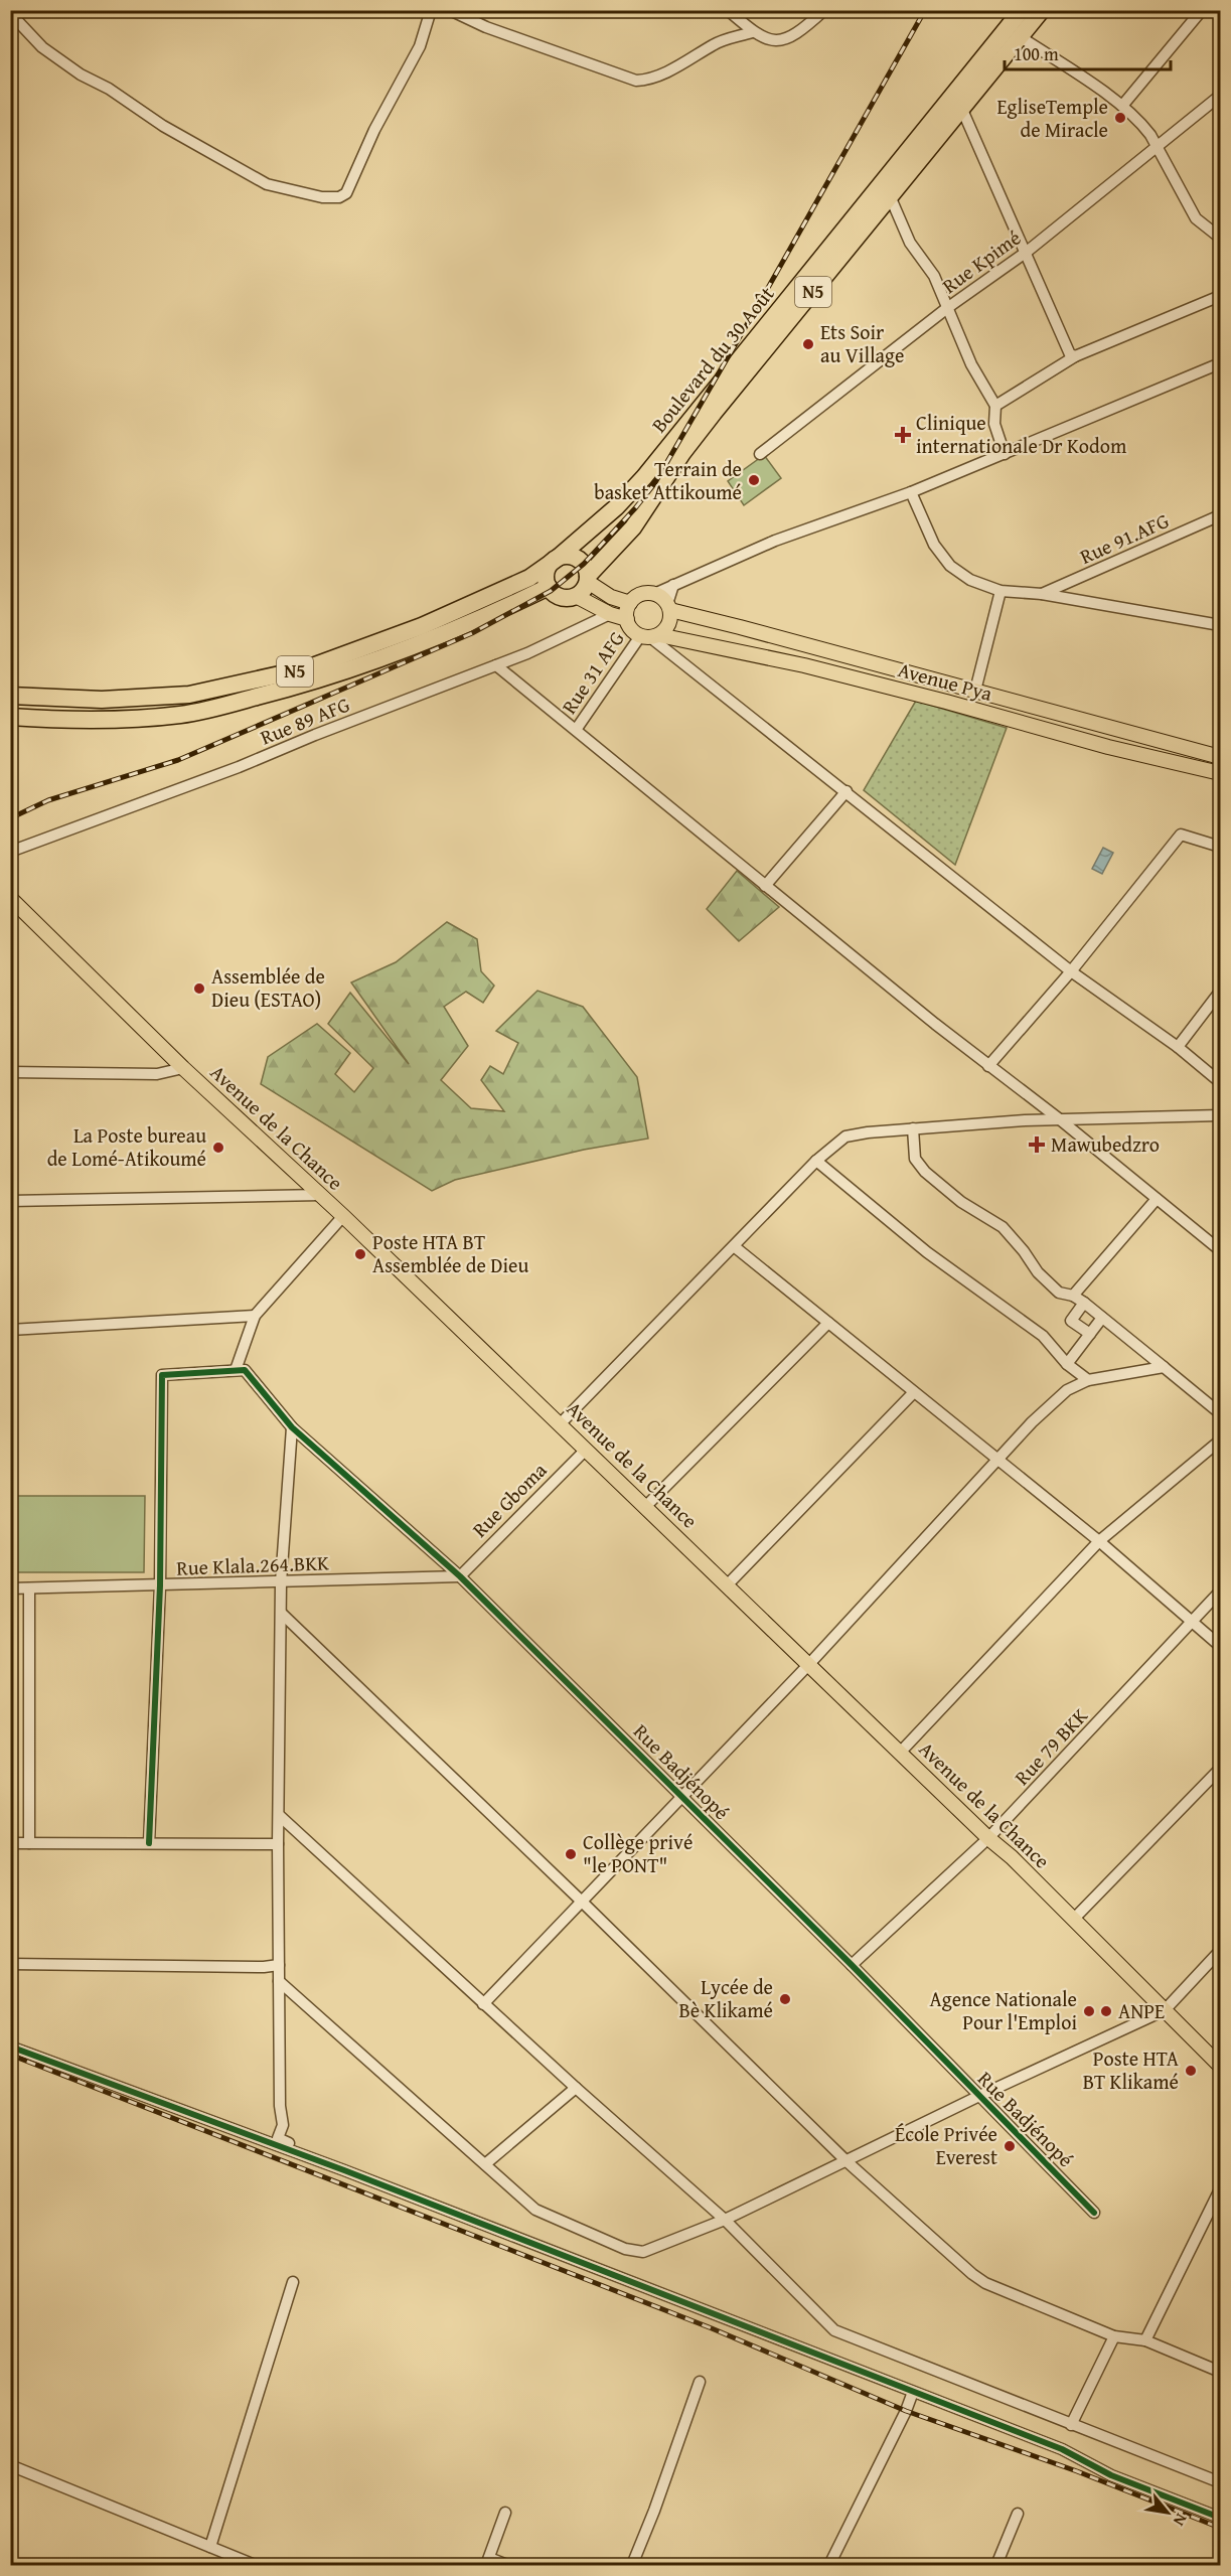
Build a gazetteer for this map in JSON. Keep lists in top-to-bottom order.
{
  "streets": {
    "highway": ["N5", "Boulevard du 30 Août"],
    "main road": ["Avenue Pya", "Avenue de la Chance"],
    "street": [
      "Rue Kpimé",
      "Rue 91.AFG",
      "Rue 31 AFG",
      "Rue 89 AFG",
      "Rue Gboma",
      "Rue Klala.264.BKK",
      "Rue 79 BKK",
      "Rue Badjénopé"
    ]
  },
  "crossings": [
    ["Rue 31 AFG", "Avenue Pya"],
    ["Avenue de la Chance", "Rue Gboma"],
    ["Avenue de la Chance", "Rue 79 BKK"],
    ["Rue Gboma", "Rue Klala.264.BKK"],
    ["Rue Gboma", "Rue Badjénopé"],
    ["Rue Klala.264.BKK", "Rue Badjénopé"],
    ["Rue 79 BKK", "Rue Badjénopé"]
  ],
  "places": {
    "other": [
      "EgliseTemple de Miracle",
      "Ets Soir au Village",
      "Terrain de basket Attikoumé",
      "Assemblée de Dieu (ESTAO)",
      "La Poste bureau de Lomé-Atikoumé",
      "Poste HTA BT Assemblée de Dieu",
      "Collège privé \"le PONT\"",
      "Lycée de Bè Klikamé",
      "Agence Nationale Pour l'Emploi",
      "ANPE",
      "Poste HTA BT Klikamé",
      "École Privée Everest"
    ],
    "health": ["Clinique internationale Dr Kodom", "Mawubedzro"]
  },
  "scale_bar": "100 m",
  "north": "bottom right"
}
